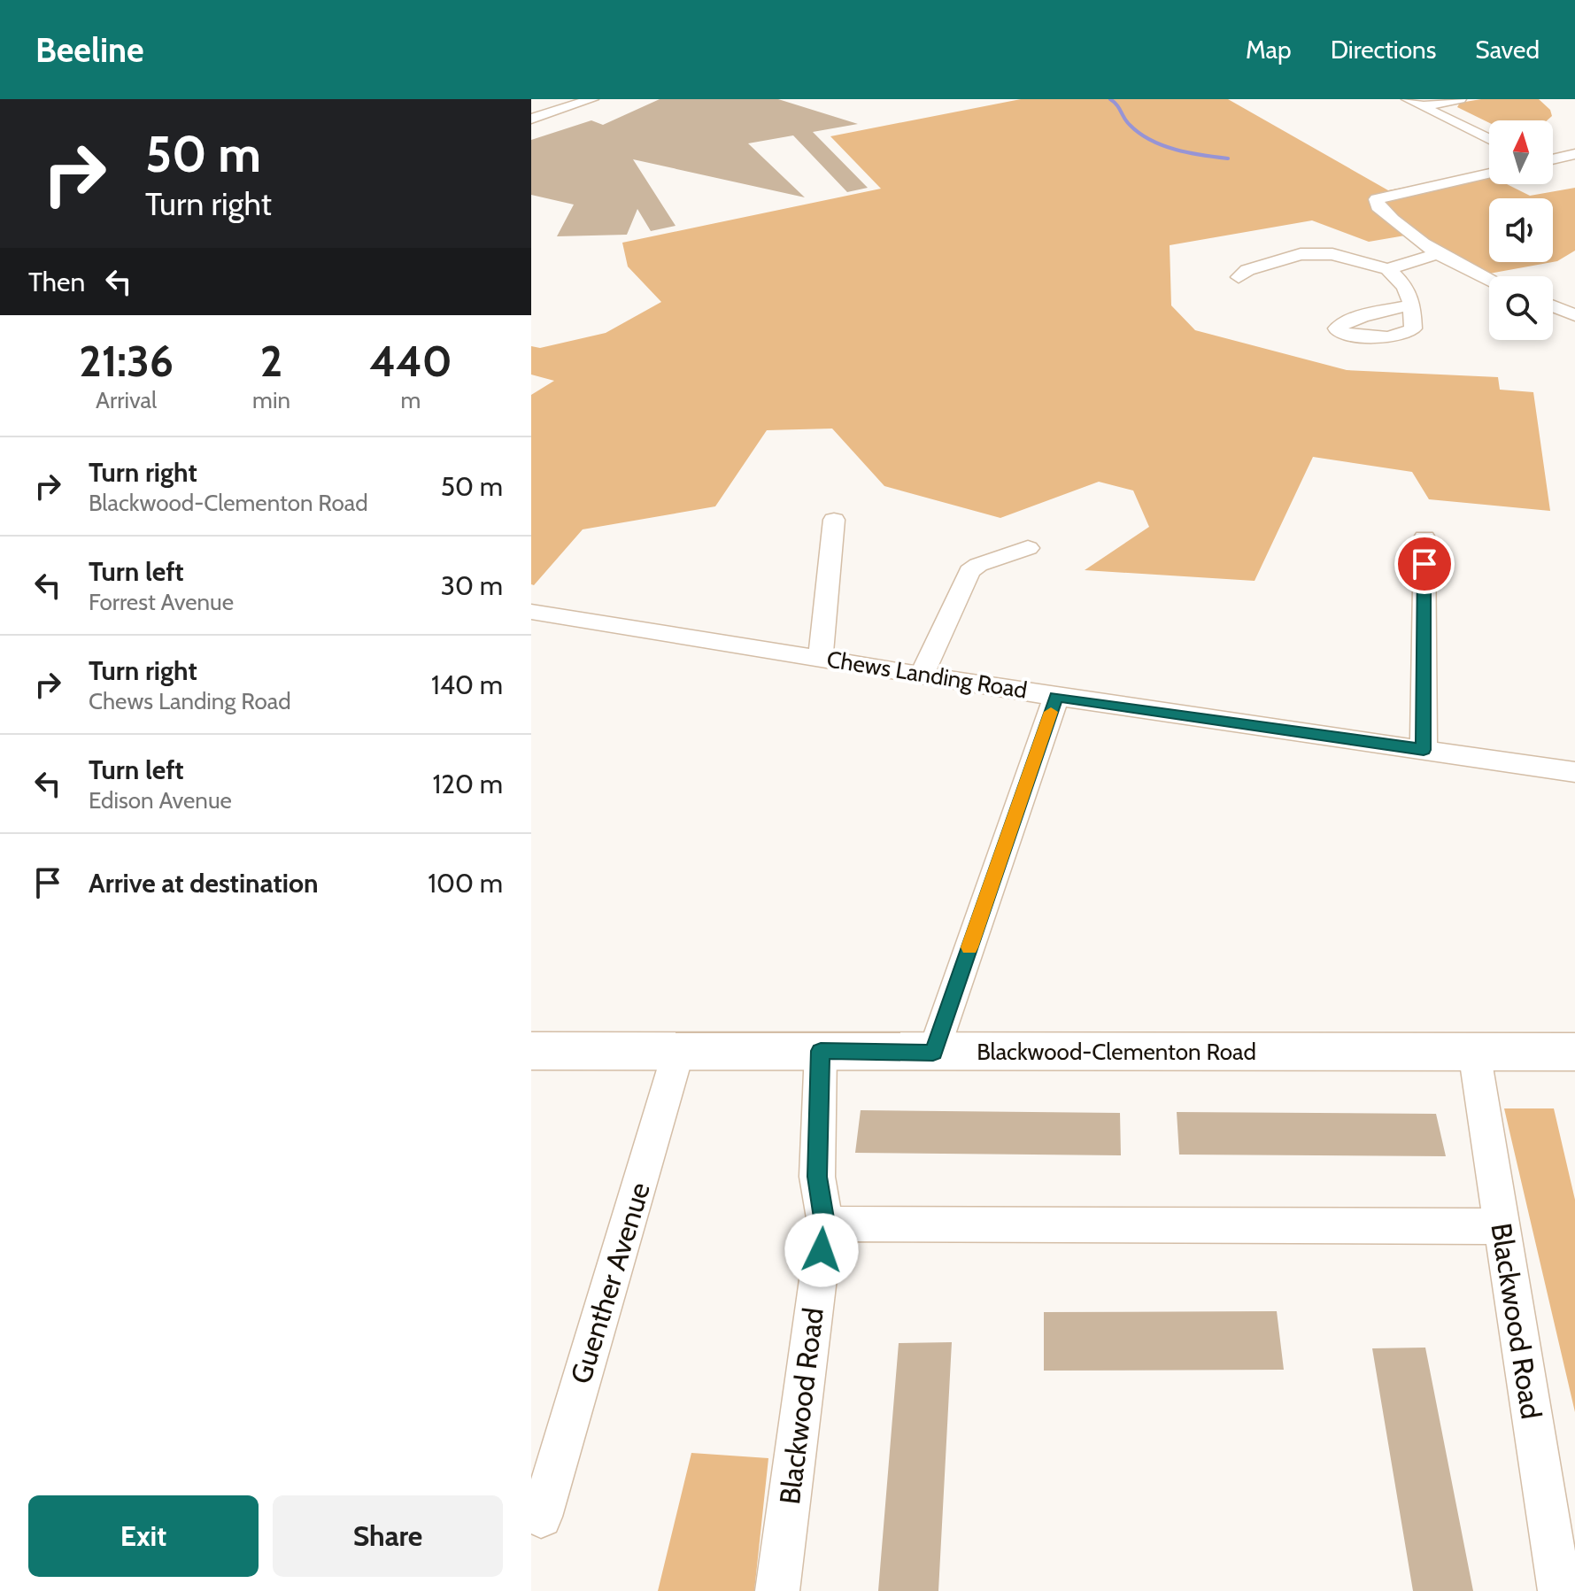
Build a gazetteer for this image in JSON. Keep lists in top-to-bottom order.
{
  "streets": {
    "main road": ["Blackwood-Clementon Road"],
    "street": ["Chews Landing Road", "Guenther Avenue", "Blackwood Road"]
  },
  "crossings": [
    ["Blackwood-Clementon Road", "Guenther Avenue"],
    ["Blackwood-Clementon Road", "Blackwood Road"]
  ],
  "north": "top",
  "page": {
    "header": "Beeline",
    "nav": ["Map", "Directions", "Saved"],
    "turn": ["50 m", "Turn right"],
    "then": "Then",
    "eta": [
      "21:36",
      "Arrival",
      "2",
      "min",
      "440",
      "m"
    ],
    "list": [
      {
        "name": "Turn right",
        "note": "Blackwood-Clementon Road",
        "value": "50 m"
      },
      {
        "name": "Turn left",
        "note": "Forrest Avenue",
        "value": "30 m"
      },
      {
        "name": "Turn right",
        "note": "Chews Landing Road",
        "value": "140 m"
      },
      {
        "name": "Turn left",
        "note": "Edison Avenue",
        "value": "120 m"
      },
      {
        "name": "Arrive at destination",
        "value": "100 m"
      }
    ],
    "buttons": ["Exit", "Share"]
  }
}
